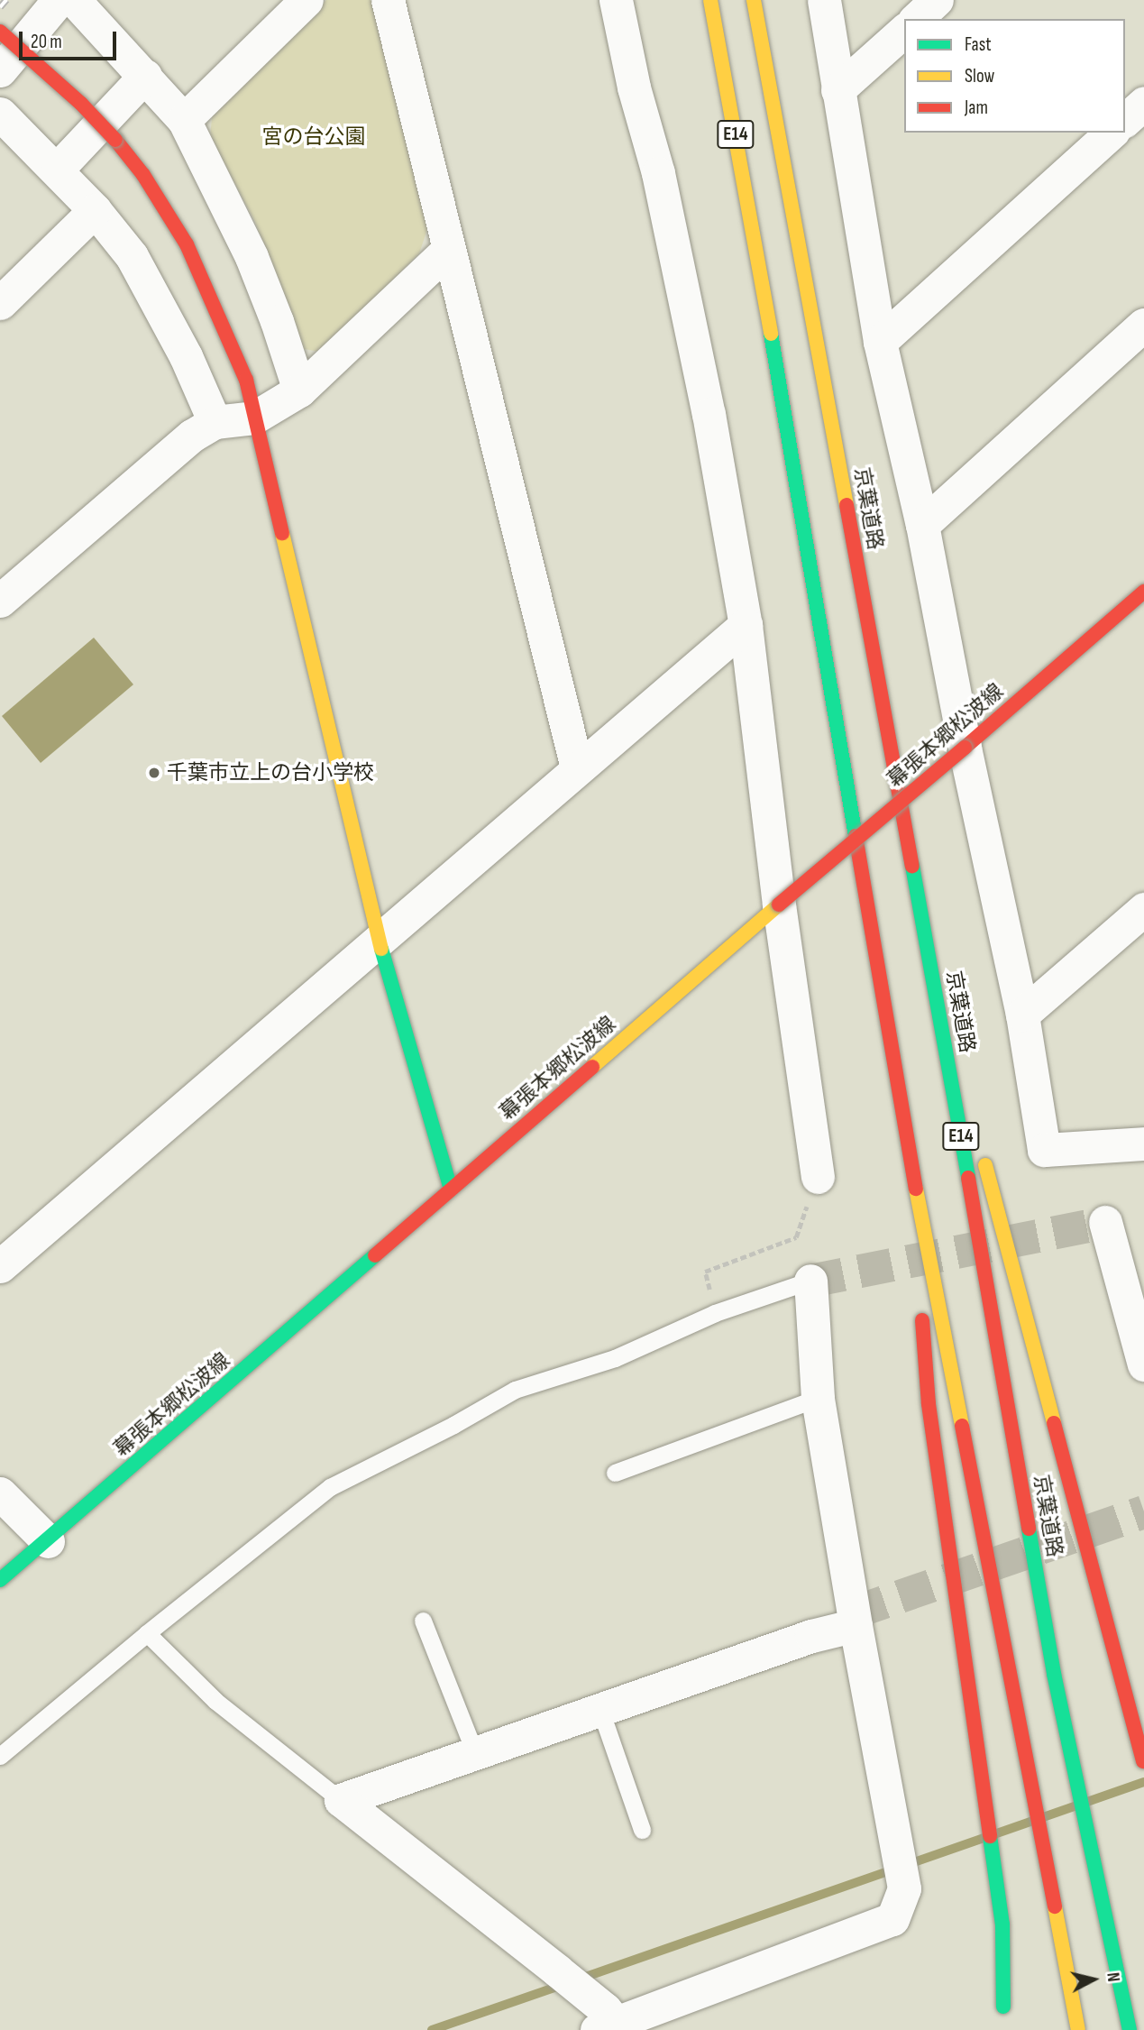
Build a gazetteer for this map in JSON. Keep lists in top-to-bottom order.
{
  "streets": {
    "main road": ["E14", "京葉道路", "幕張本郷松波線"]
  },
  "parks": ["宮の台公園"],
  "places": ["千葉市立上の台小学校"],
  "legend": ["Fast", "Slow", "Jam"],
  "scale_bar": "20 m",
  "north": "right"
}
